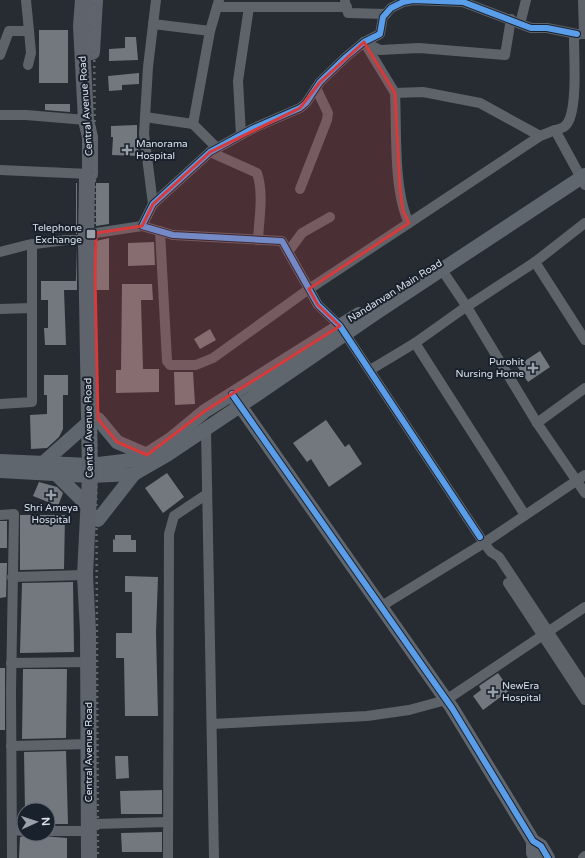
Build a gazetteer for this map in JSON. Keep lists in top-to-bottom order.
{
  "streets": {
    "main road": ["Central Avenue Road", "Nandanvan Main Road"]
  },
  "crossings": [
    ["Central Avenue Road", "Nandanvan Main Road"]
  ],
  "places": {
    "health": [
      "Manorama Hospital",
      "Purohit Nursing Home",
      "Shri Ameya Hospital",
      "NewEra Hospital"
    ],
    "transit": ["Telephone Exchange"]
  },
  "north": "right"
}
